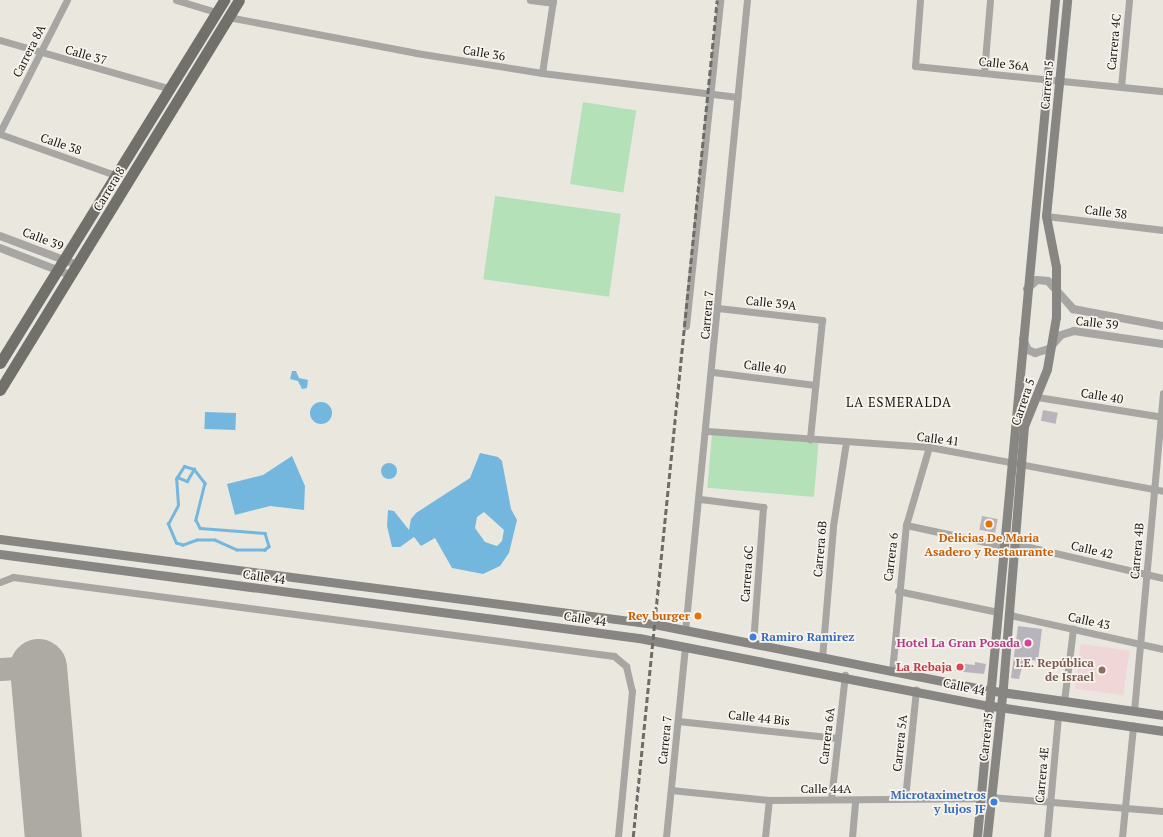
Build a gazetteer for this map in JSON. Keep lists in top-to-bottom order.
{
  "streets": {
    "main road": ["Carrera 5", "Carrera 8", "Calle 44"],
    "street": [
      "Carrera 4C",
      "Carrera 8A",
      "Calle 36",
      "Calle 37",
      "Calle 36A",
      "Calle 38",
      "Calle 39",
      "Calle 39A",
      "Carrera 7",
      "Calle 40",
      "Calle 41",
      "Carrera 6B",
      "Calle 42",
      "Carrera 4B",
      "Carrera 6",
      "Carrera 6C",
      "Calle 43",
      "Calle 44 Bis",
      "Carrera 6A",
      "Carrera 5A",
      "Carrera 4E",
      "Calle 44A"
    ]
  },
  "crossings": [
    ["Carrera 4C", "Calle 36A"],
    ["Carrera 8A", "Calle 37"],
    ["Carrera 8A", "Calle 38"],
    ["Calle 36", "Carrera 8"],
    ["Calle 36", "Carrera 7"],
    ["Calle 37", "Carrera 8"],
    ["Calle 36A", "Carrera 5"],
    ["Carrera 5", "Calle 38"],
    ["Carrera 5", "Calle 39"],
    ["Carrera 5", "Calle 40"],
    ["Carrera 5", "Calle 41"],
    ["Carrera 5", "Calle 42"],
    ["Carrera 5", "Calle 44"],
    ["Carrera 5", "Calle 43"],
    ["Carrera 5", "Calle 44A"],
    ["Calle 38", "Carrera 8"],
    ["Carrera 8", "Calle 39"],
    ["Calle 39A", "Carrera 7"],
    ["Calle 39A", "Calle 40"],
    ["Carrera 7", "Calle 40"],
    ["Carrera 7", "Calle 41"],
    ["Carrera 7", "Carrera 6C"],
    ["Carrera 7", "Calle 44"],
    ["Carrera 7", "Calle 44 Bis"],
    ["Carrera 7", "Calle 44A"],
    ["Calle 40", "Carrera 4B"],
    ["Calle 41", "Carrera 6B"],
    ["Calle 41", "Carrera 4B"],
    ["Calle 41", "Carrera 6"],
    ["Carrera 6B", "Calle 44"],
    ["Calle 42", "Carrera 4B"],
    ["Carrera 4B", "Calle 44"],
    ["Carrera 4B", "Calle 43"],
    ["Carrera 6", "Calle 44"],
    ["Carrera 6C", "Calle 44"],
    ["Calle 44", "Carrera 6A"],
    ["Calle 44", "Carrera 5A"],
    ["Calle 44", "Carrera 4E"],
    ["Calle 44 Bis", "Carrera 6A"],
    ["Carrera 6A", "Calle 44A"],
    ["Carrera 5A", "Calle 44A"]
  ],
  "districts": ["LA ESMERALDA"],
  "places": [
    "Delicias De Maria Asadero y Restaurante",
    "Rey burger",
    "Ramiro Ramirez",
    "Hotel La Gran Posada",
    "La Rebaja",
    "I.E. República de Israel",
    "Microtaximetros y lujos JF"
  ]
}
